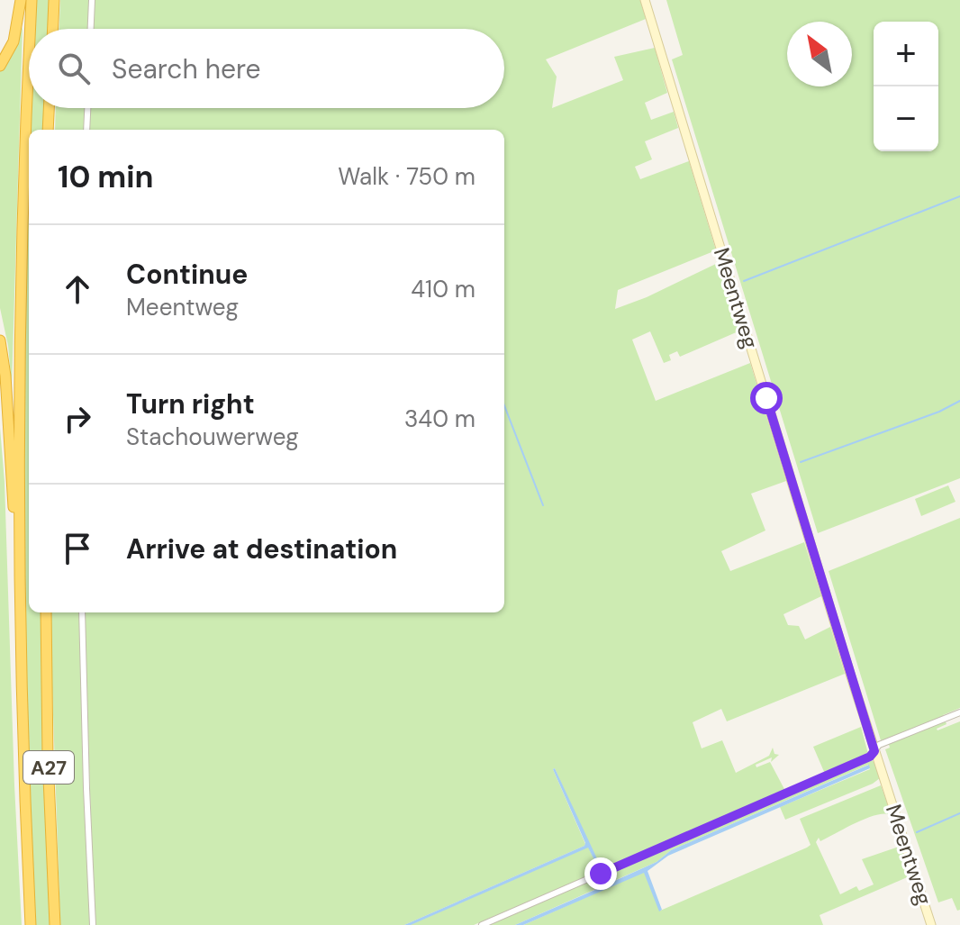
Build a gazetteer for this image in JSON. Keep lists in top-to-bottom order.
{
  "streets": {
    "highway": ["A27"],
    "street": ["Meentweg"]
  },
  "north": "top left",
  "page": {
    "map_buttons": ["+", "−"],
    "search": "Search here",
    "heading": ["10 min", "Walk · 750 m"],
    "list": [
      ["Continue", "Meentweg", "410 m"],
      ["Turn right", "Stachouwerweg", "340 m"],
      "Arrive at destination"
    ]
  }
}
